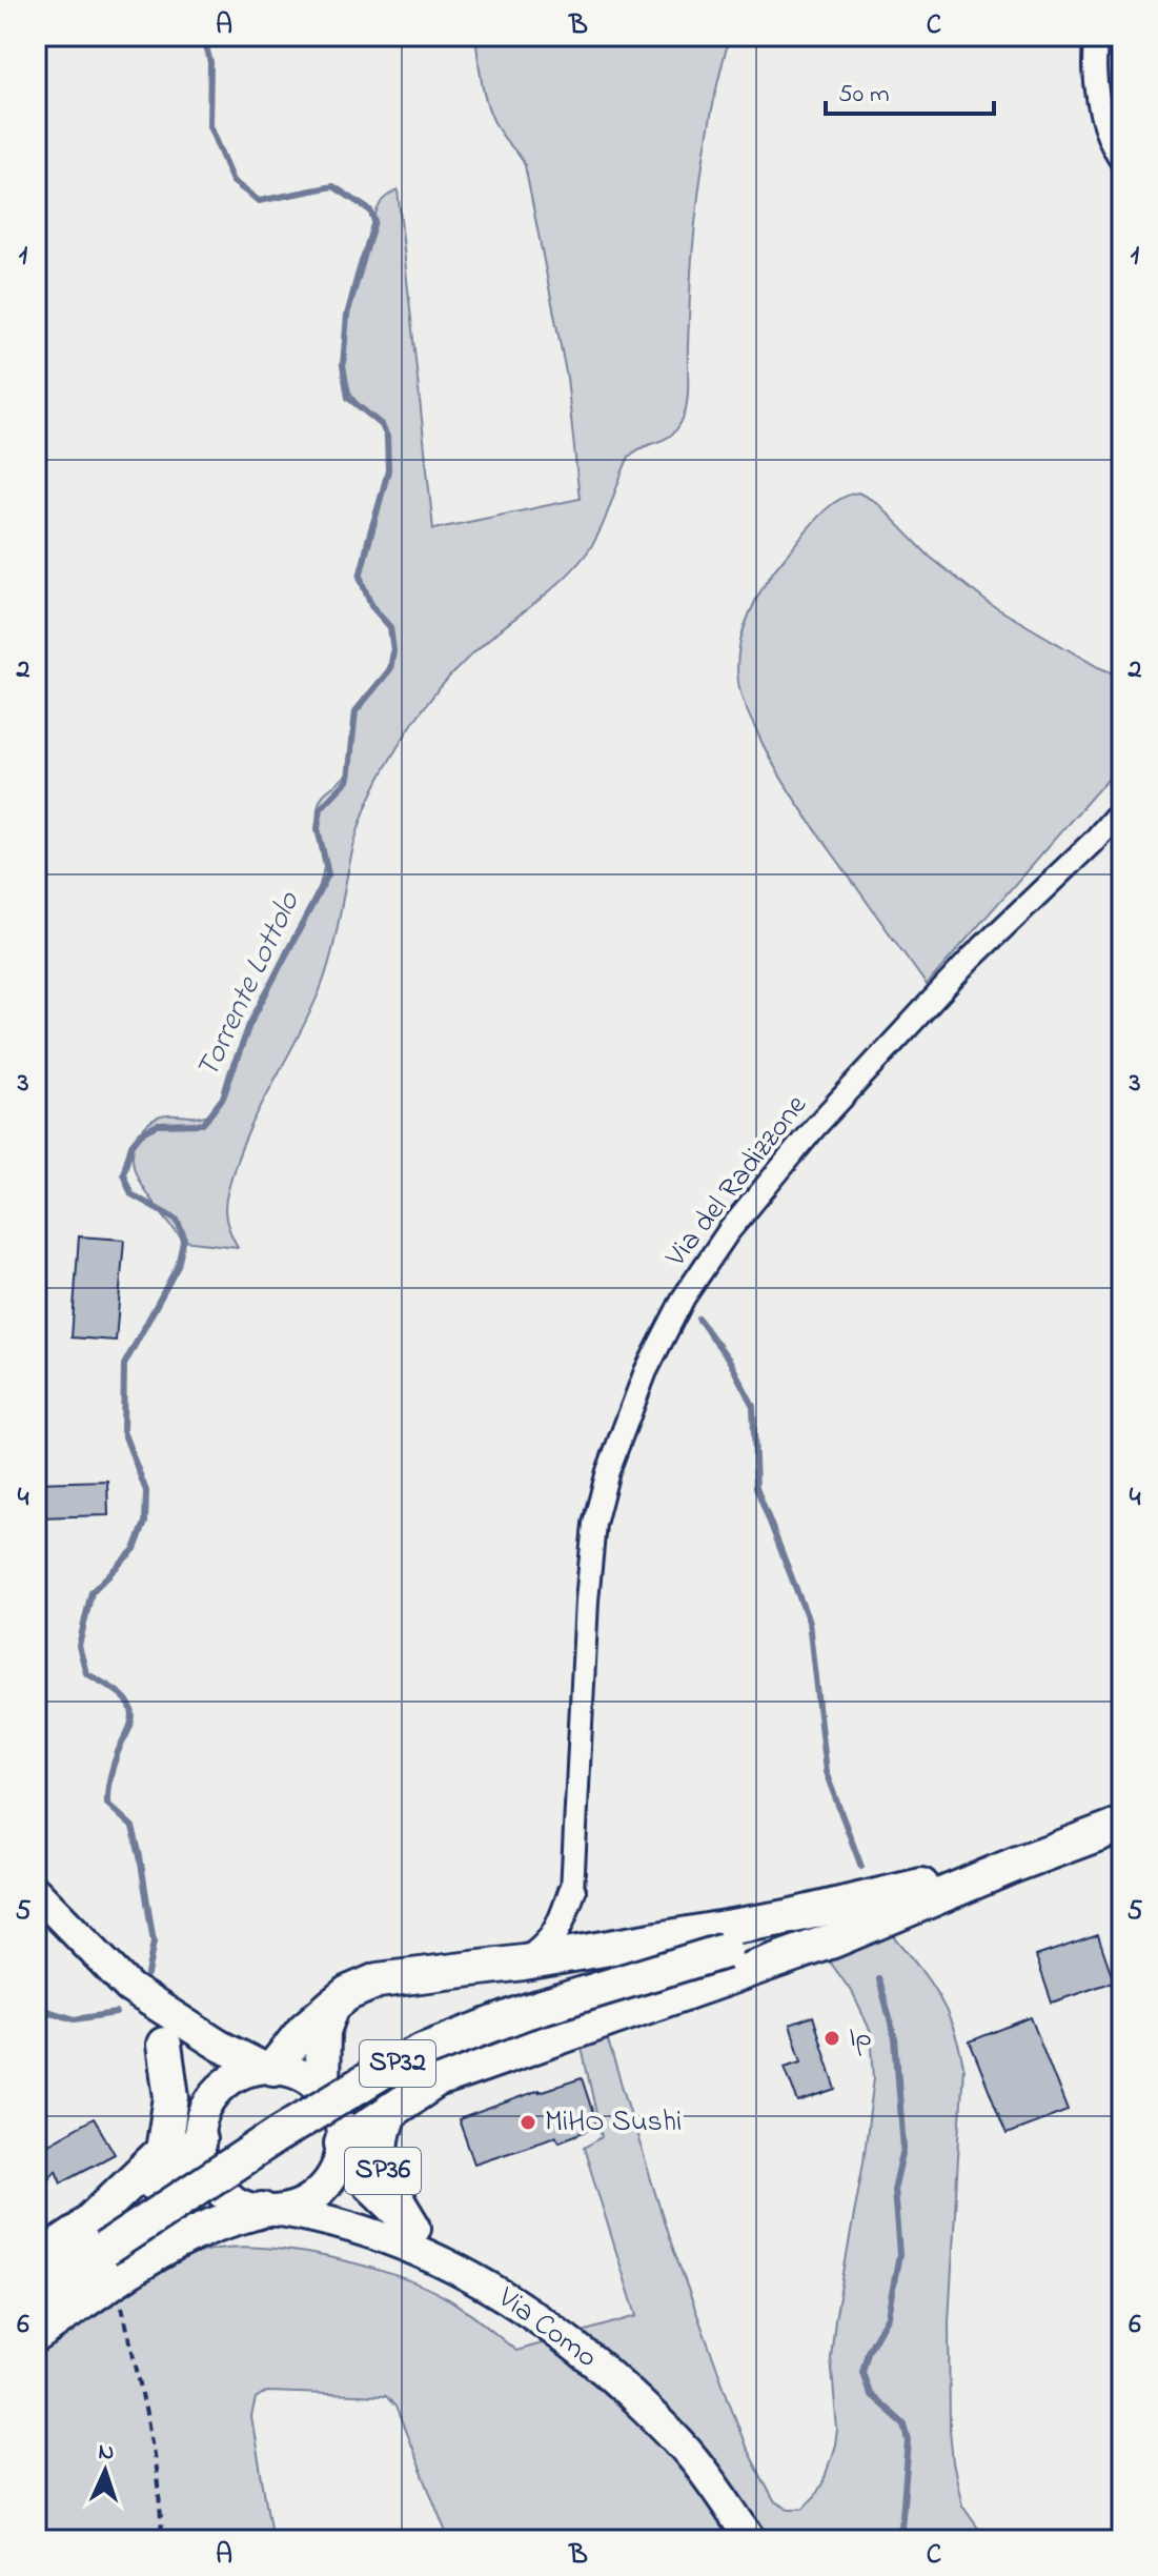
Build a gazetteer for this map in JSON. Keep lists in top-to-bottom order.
{
  "streets": {
    "main road": ["SP32", "SP36", "Via Como"],
    "street": ["Via del Radizzone"]
  },
  "crossings": [
    ["SP36", "Via Como"]
  ],
  "water": ["Torrente Lottolo"],
  "places": ["Ip", "MiHO Sushi"],
  "scale_bar": "50 m",
  "north": "top",
  "grid": {
    "columns": ["A", "B", "C"],
    "rows": [
      "1",
      "2",
      "3",
      "4",
      "5",
      "6"
    ]
  }
}
